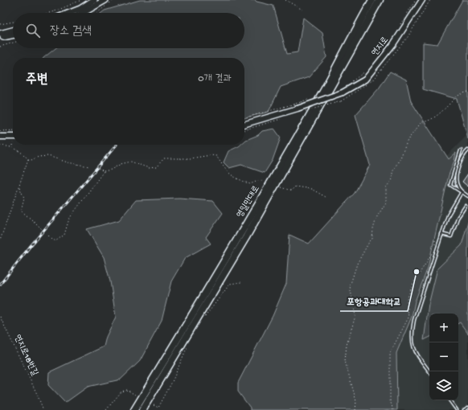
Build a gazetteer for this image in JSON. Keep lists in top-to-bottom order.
{
  "streets": {
    "highway": ["영일만대로"],
    "main road": ["연지로"],
    "path": ["연지로18번길"]
  },
  "places": ["포항공과대학교"],
  "page": {
    "search": "장소 검색",
    "heading": ["주변", "0개 결과"],
    "map_buttons": ["+", "−"]
  }
}
